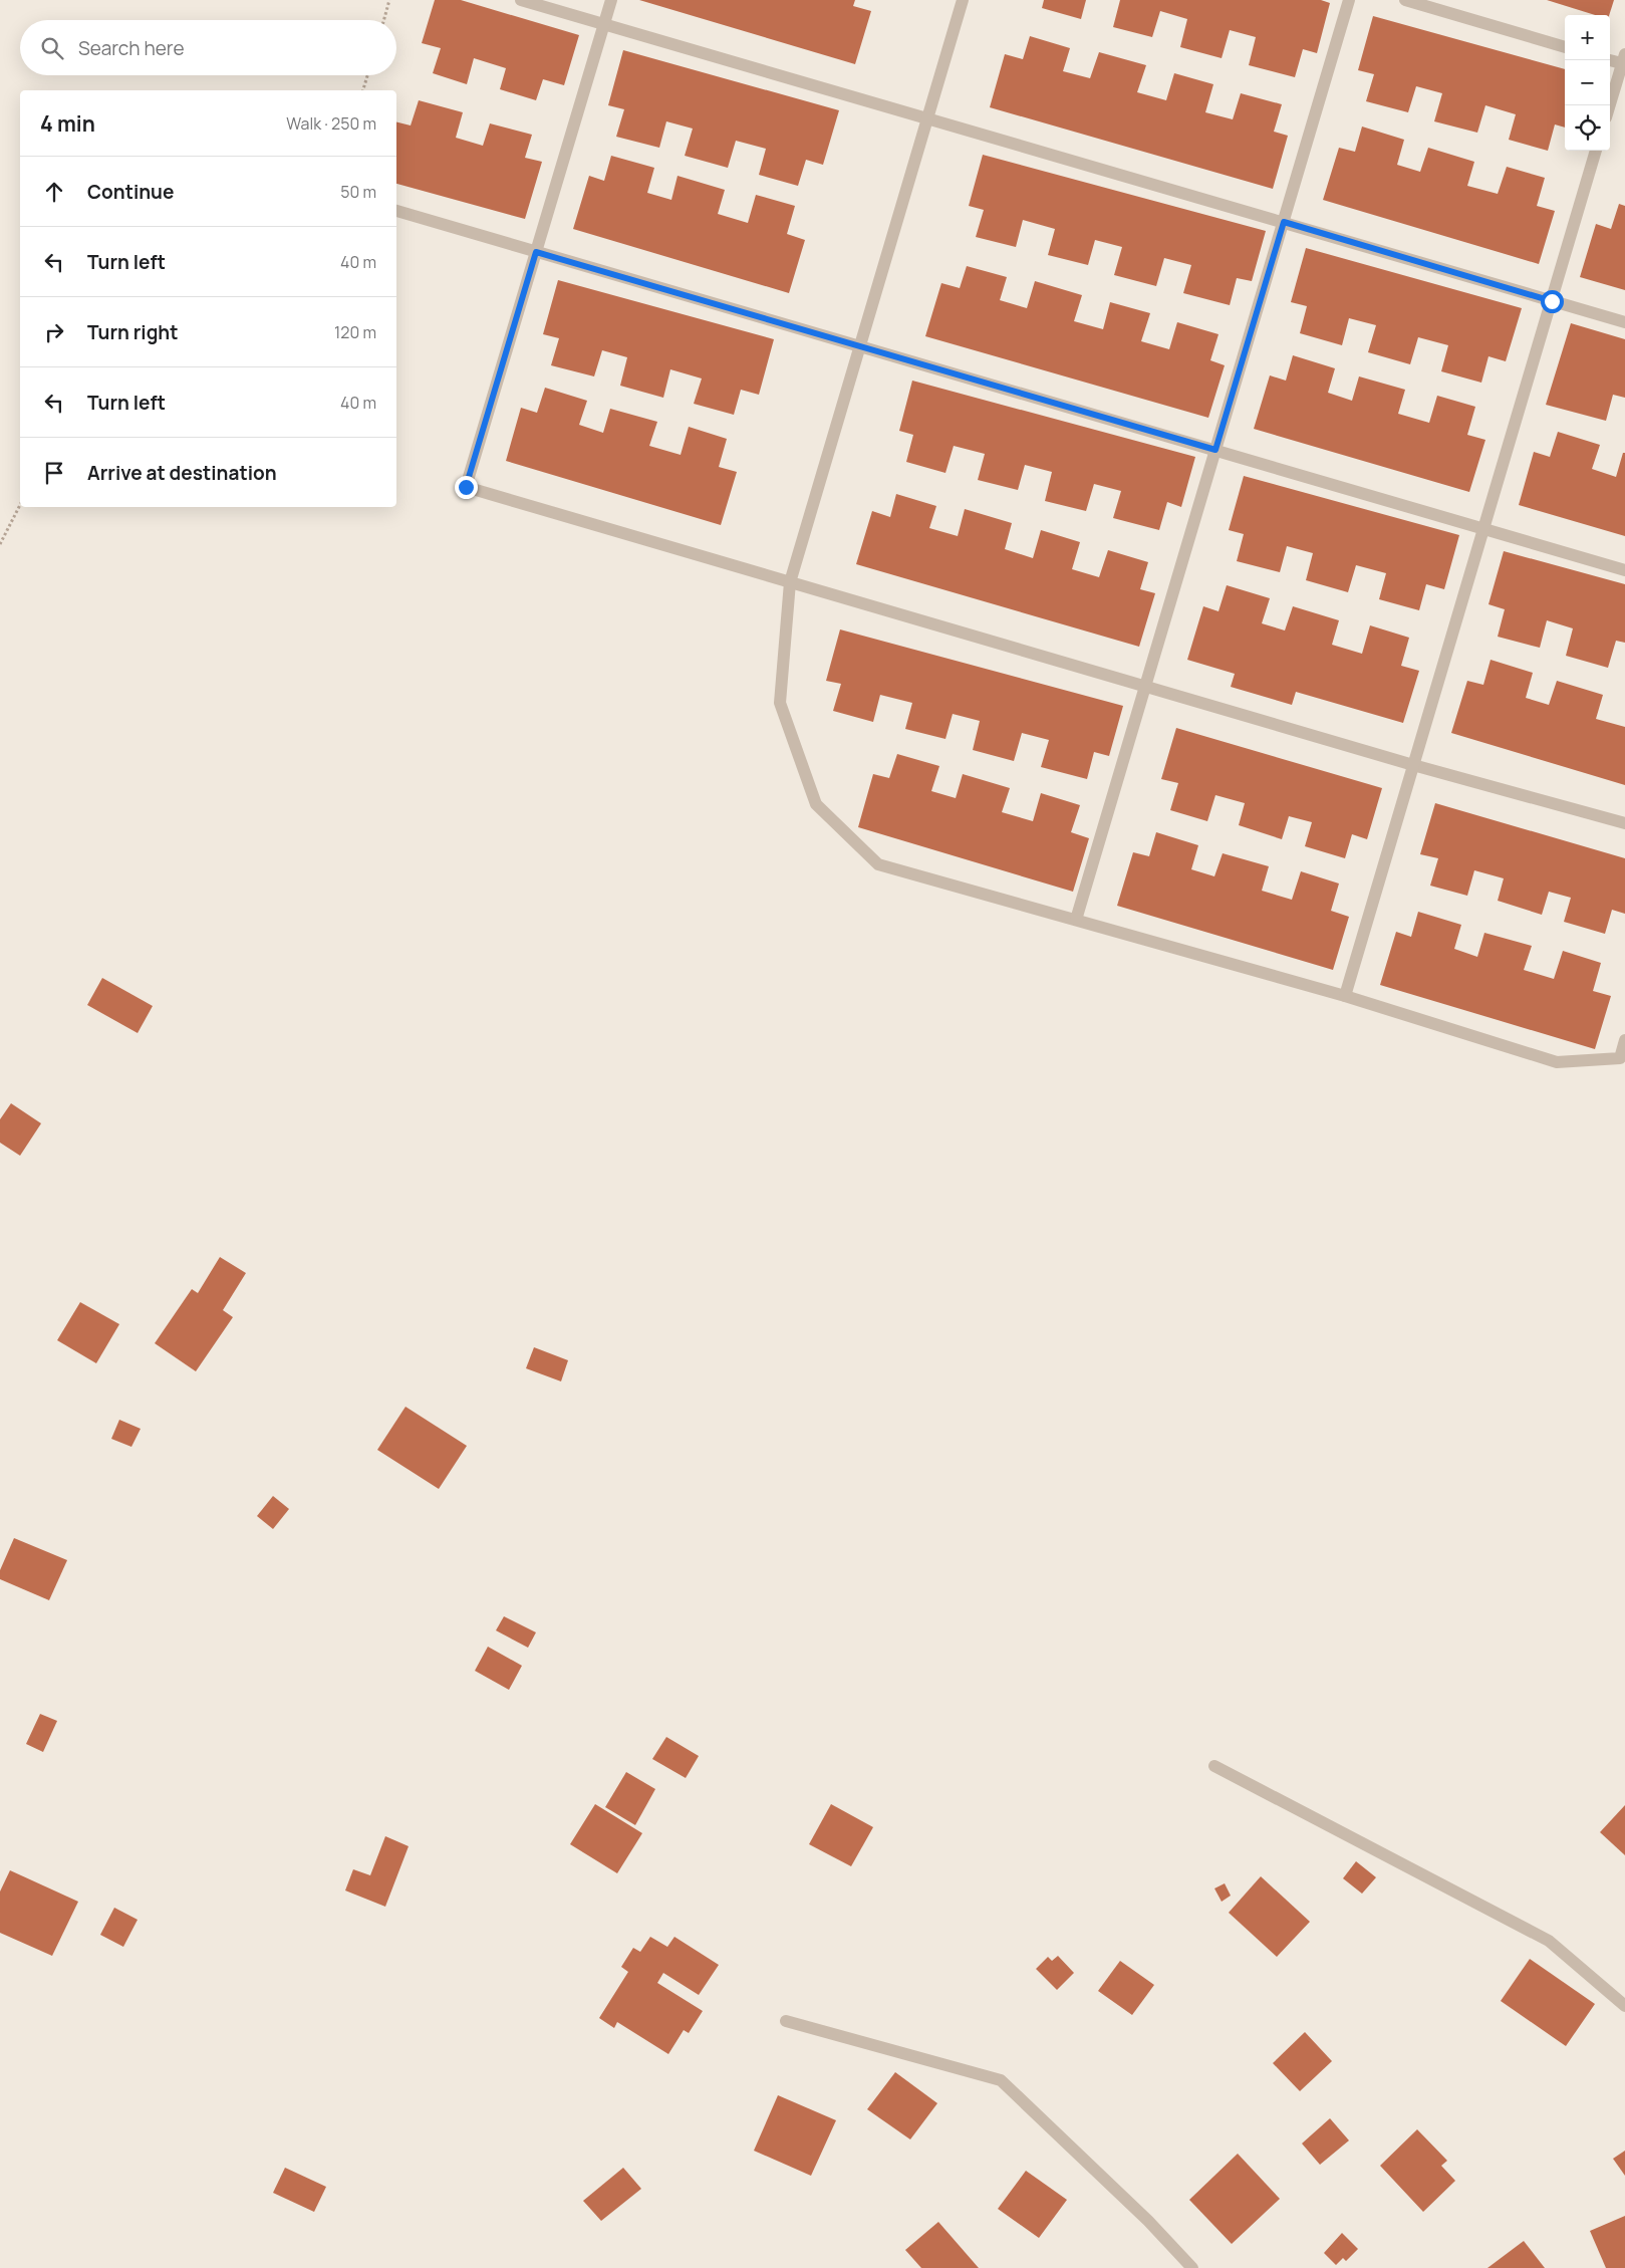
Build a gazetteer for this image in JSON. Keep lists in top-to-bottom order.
{
  "page": {
    "map_buttons": ["+", "−"],
    "search": "Search here",
    "heading": ["4 min", "Walk · 250 m"],
    "list": [
      ["Continue", "50 m"],
      ["Turn left", "40 m"],
      ["Turn right", "120 m"],
      ["Turn left", "40 m"],
      "Arrive at destination"
    ]
  }
}
